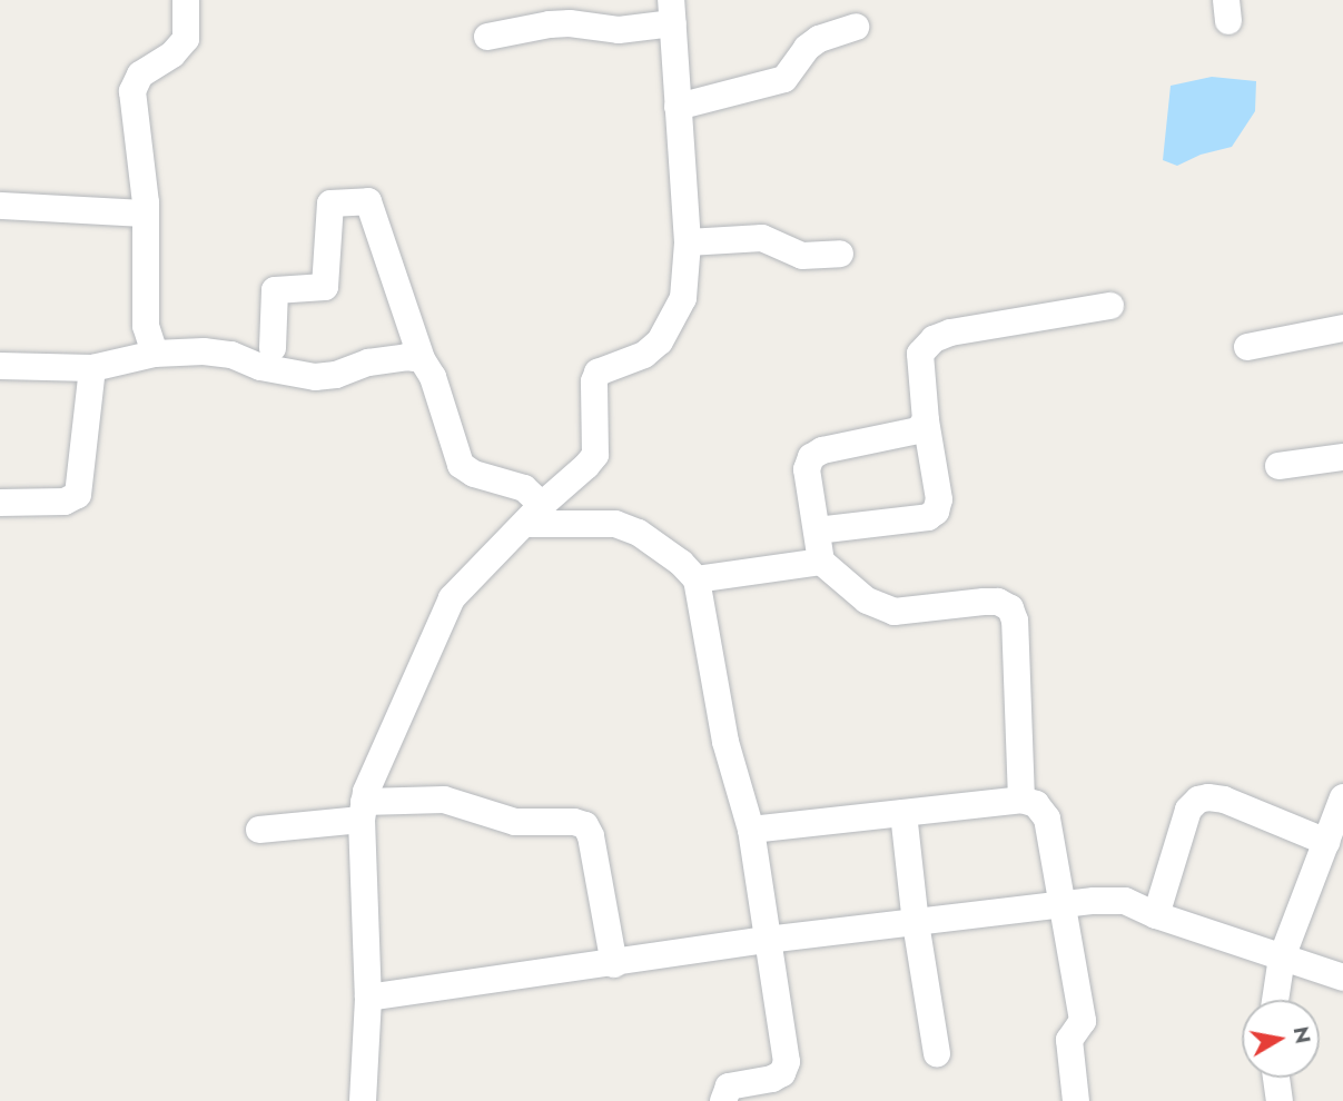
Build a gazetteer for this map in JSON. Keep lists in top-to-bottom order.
{
  "north": "right"
}
